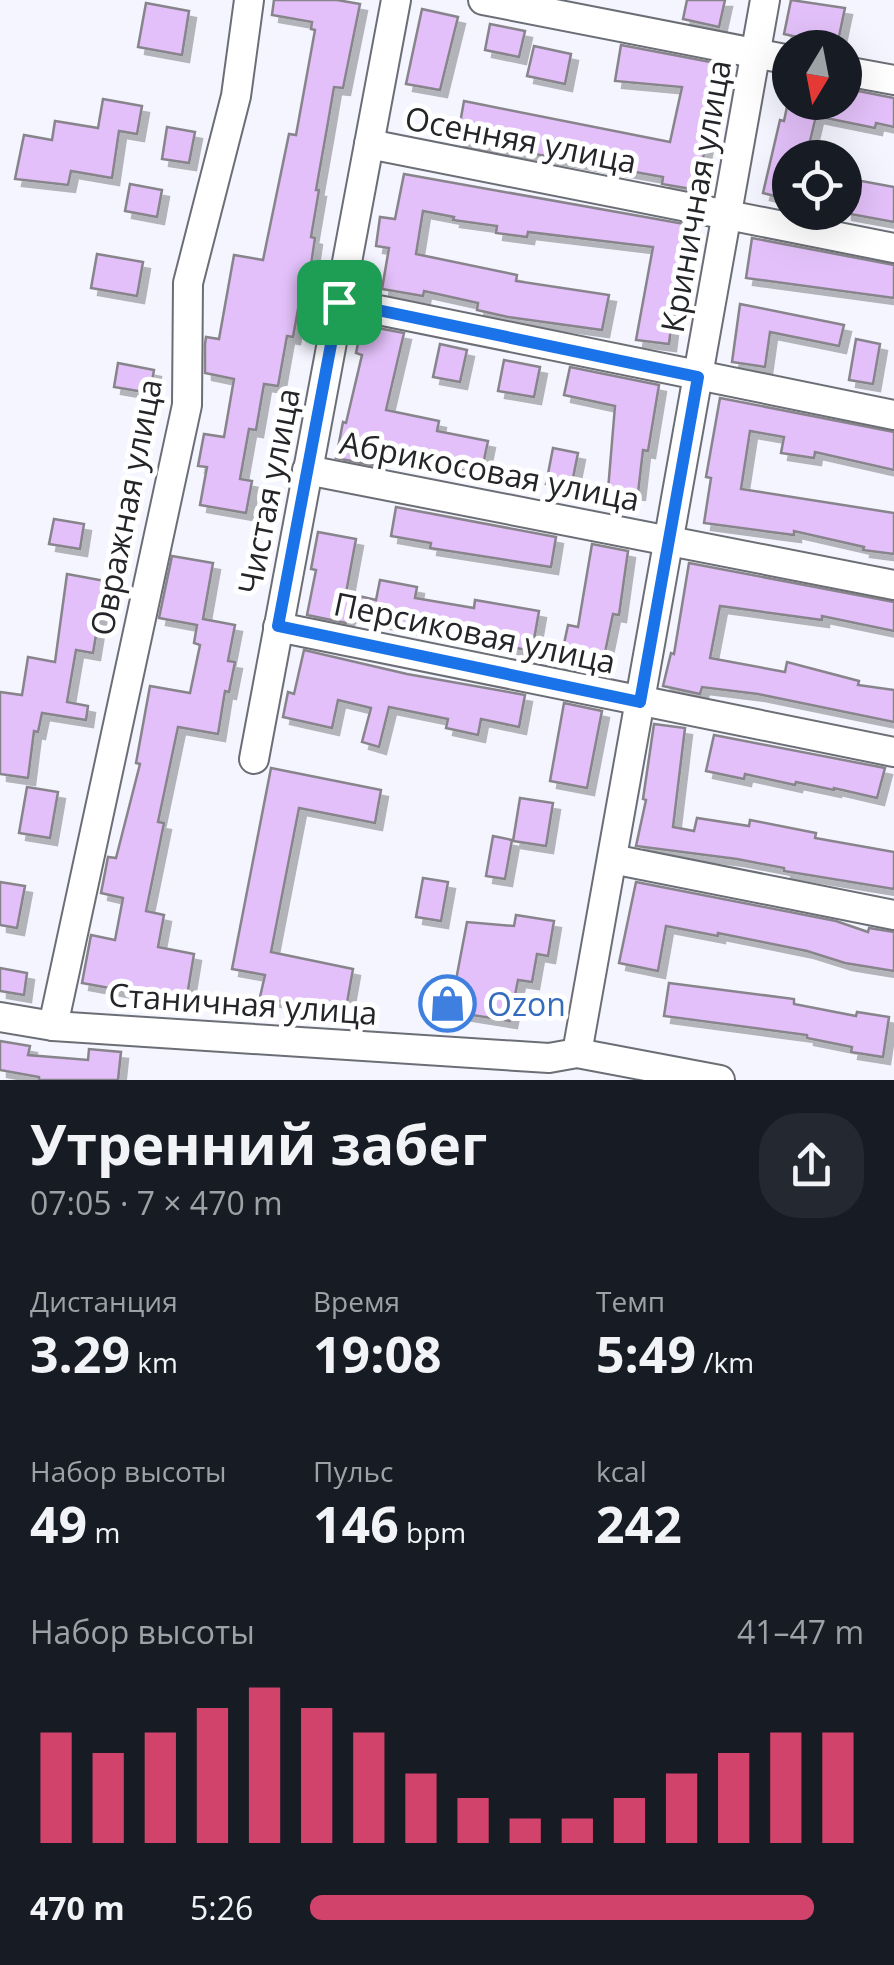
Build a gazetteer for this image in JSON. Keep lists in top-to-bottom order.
{
  "streets": {
    "street": [
      "Осенняя улица",
      "Криничная улица",
      "Абрикосовая улица",
      "Чистая улица",
      "Овражная улица",
      "Персиковая улица",
      "Станичная улица"
    ]
  },
  "crossings": [
    ["Осенняя улица", "Криничная улица"],
    ["Осенняя улица", "Чистая улица"],
    ["Криничная улица", "Абрикосовая улица"],
    ["Криничная улица", "Персиковая улица"],
    ["Криничная улица", "Станичная улица"],
    ["Абрикосовая улица", "Чистая улица"],
    ["Чистая улица", "Персиковая улица"],
    ["Овражная улица", "Станичная улица"]
  ],
  "places": {
    "shop": ["Ozon"]
  },
  "north": "bottom",
  "page": {
    "heading": ["Утренний забег", "07:05 · 7 × 470 m"],
    "stats": [
      ["Дистанция", "3.29 km"],
      ["Время", "19:08"],
      ["Темп", "5:49 /km"],
      ["Набор высоты", "49 m"],
      ["Пульс", "146 bpm"],
      ["kcal", "242"]
    ],
    "chart": ["Набор высоты", "41–47 m"],
    "list": [
      {
        "name": "470 m",
        "note": "5:26"
      }
    ]
  }
}
